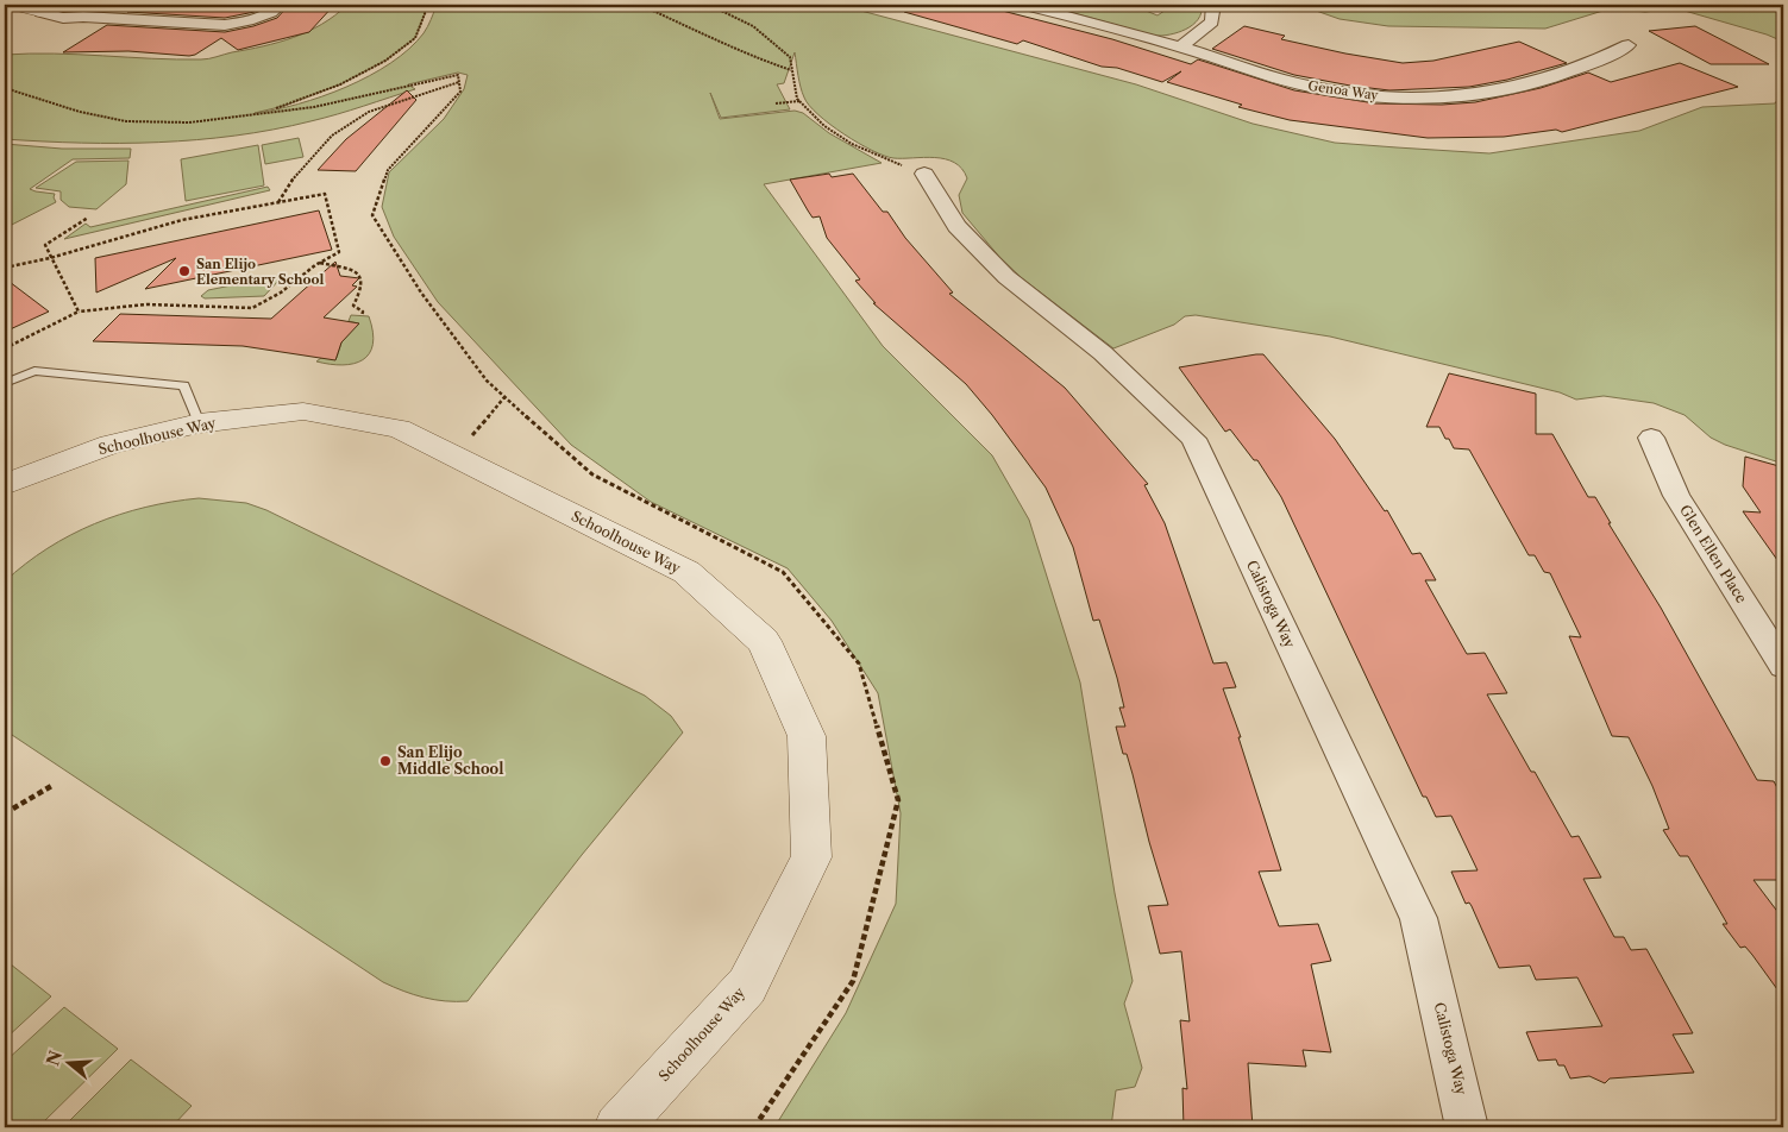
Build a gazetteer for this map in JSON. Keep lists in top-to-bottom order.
{
  "streets": {
    "street": [
      "Genoa Way",
      "Schoolhouse Way",
      "Glen Ellen Place",
      "Calistoga Way"
    ]
  },
  "places": ["San Elijo Elementary School", "San Elijo Middle School"],
  "north": "left"
}
